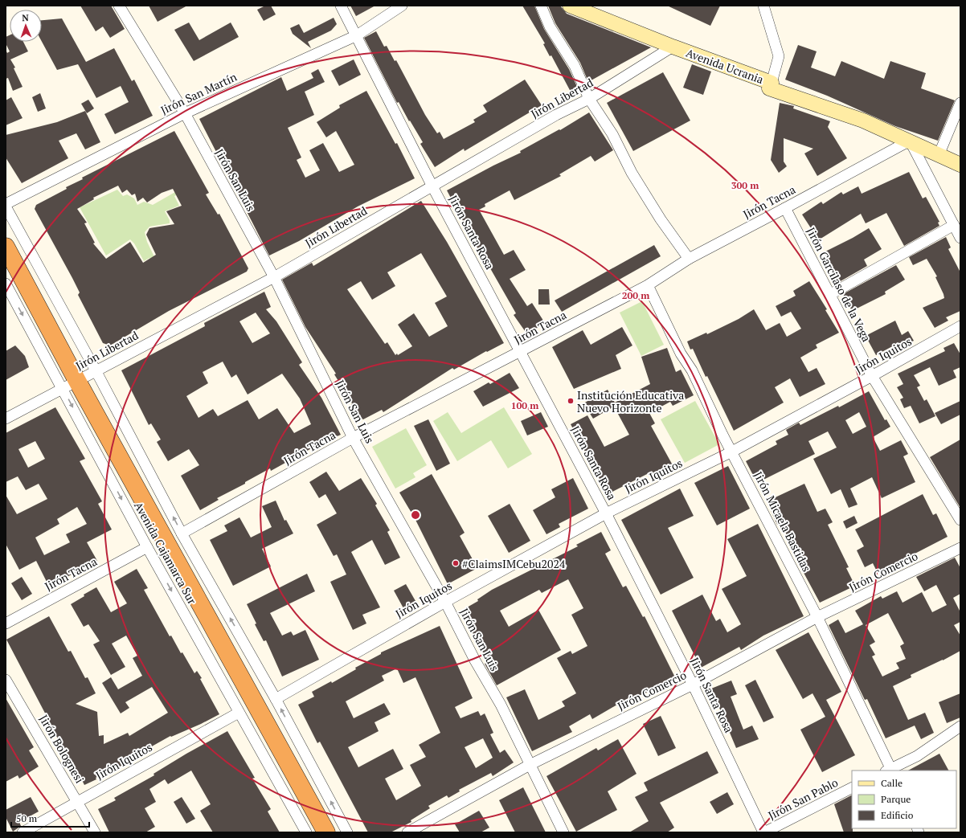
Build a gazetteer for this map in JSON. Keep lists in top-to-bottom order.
{
  "streets": {
    "main road": ["Avenida Ucrania"],
    "street": [
      "Jirón San Martín",
      "Jirón Libertad",
      "Jirón San Luis",
      "Jirón Tacna",
      "Jirón Santa Rosa",
      "Jirón Garcilaso de la Vega",
      "Jirón Iquitos",
      "Jirón Micaela Bastidas",
      "Avenida Cajamarca Sur",
      "Jirón Comercio",
      "Jirón Bolognesi",
      "Jirón San Pablo"
    ]
  },
  "crossings": [
    ["Avenida Ucrania", "Jirón Libertad"],
    ["Avenida Ucrania", "Jirón Tacna"],
    ["Jirón San Martín", "Jirón San Luis"],
    ["Jirón San Martín", "Jirón Santa Rosa"],
    ["Jirón Libertad", "Jirón San Luis"],
    ["Jirón Libertad", "Jirón Santa Rosa"],
    ["Jirón Libertad", "Avenida Cajamarca Sur"],
    ["Jirón San Luis", "Jirón Tacna"],
    ["Jirón San Luis", "Jirón Iquitos"],
    ["Jirón San Luis", "Jirón Comercio"],
    ["Jirón Tacna", "Jirón Santa Rosa"],
    ["Jirón Tacna", "Jirón Garcilaso de la Vega"],
    ["Jirón Tacna", "Jirón Micaela Bastidas"],
    ["Jirón Tacna", "Avenida Cajamarca Sur"],
    ["Jirón Santa Rosa", "Jirón Iquitos"],
    ["Jirón Santa Rosa", "Jirón Comercio"],
    ["Jirón Santa Rosa", "Jirón San Pablo"],
    ["Jirón Garcilaso de la Vega", "Jirón Iquitos"],
    ["Jirón Iquitos", "Jirón Micaela Bastidas"],
    ["Jirón Iquitos", "Avenida Cajamarca Sur"],
    ["Jirón Iquitos", "Jirón Bolognesi"],
    ["Jirón Micaela Bastidas", "Jirón Comercio"]
  ],
  "places": ["Institución Educativa Nuevo Horizonte", "#ClaimsIMCebu2024"],
  "legend": ["Calle", "Parque", "Edificio"],
  "scale_bar": "50 m",
  "north": "top",
  "rings": ["300 m", "200 m", "100 m"]
}
